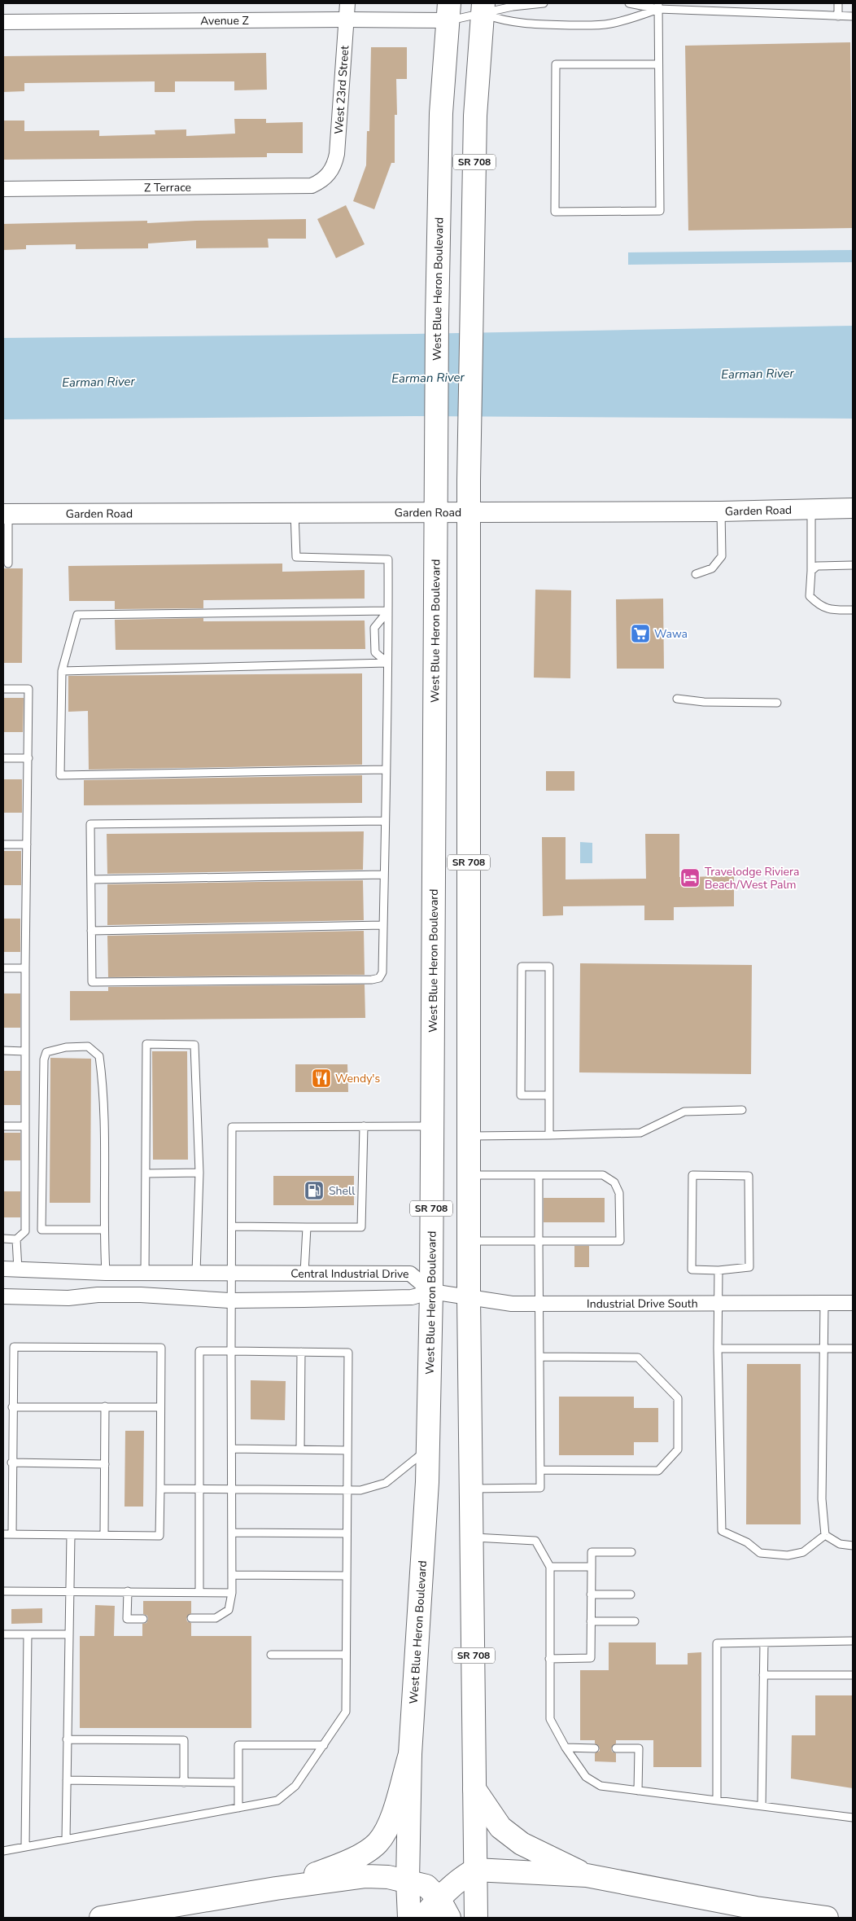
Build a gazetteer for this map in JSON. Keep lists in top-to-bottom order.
{
  "streets": {
    "main road": ["SR 708", "West Blue Heron Boulevard"],
    "street": [
      "Avenue Z",
      "West 23rd Street",
      "Z Terrace",
      "Garden Road",
      "Central Industrial Drive",
      "Industrial Drive South"
    ]
  },
  "crossings": [
    ["Avenue Z", "West 23rd Street"],
    ["Avenue Z", "West Blue Heron Boulevard"],
    ["West 23rd Street", "Z Terrace"],
    ["SR 708", "Garden Road"],
    ["SR 708", "Industrial Drive South"],
    ["West Blue Heron Boulevard", "Garden Road"],
    ["West Blue Heron Boulevard", "Central Industrial Drive"],
    ["West Blue Heron Boulevard", "Industrial Drive South"],
    ["Central Industrial Drive", "Industrial Drive South"]
  ],
  "water": ["Earman River"],
  "places": {
    "supermarket": ["Wawa"],
    "hotel": ["Travelodge Riviera Beach/West Palm"],
    "restaurant": ["Wendy's"],
    "fuel station": ["Shell"]
  }
}
